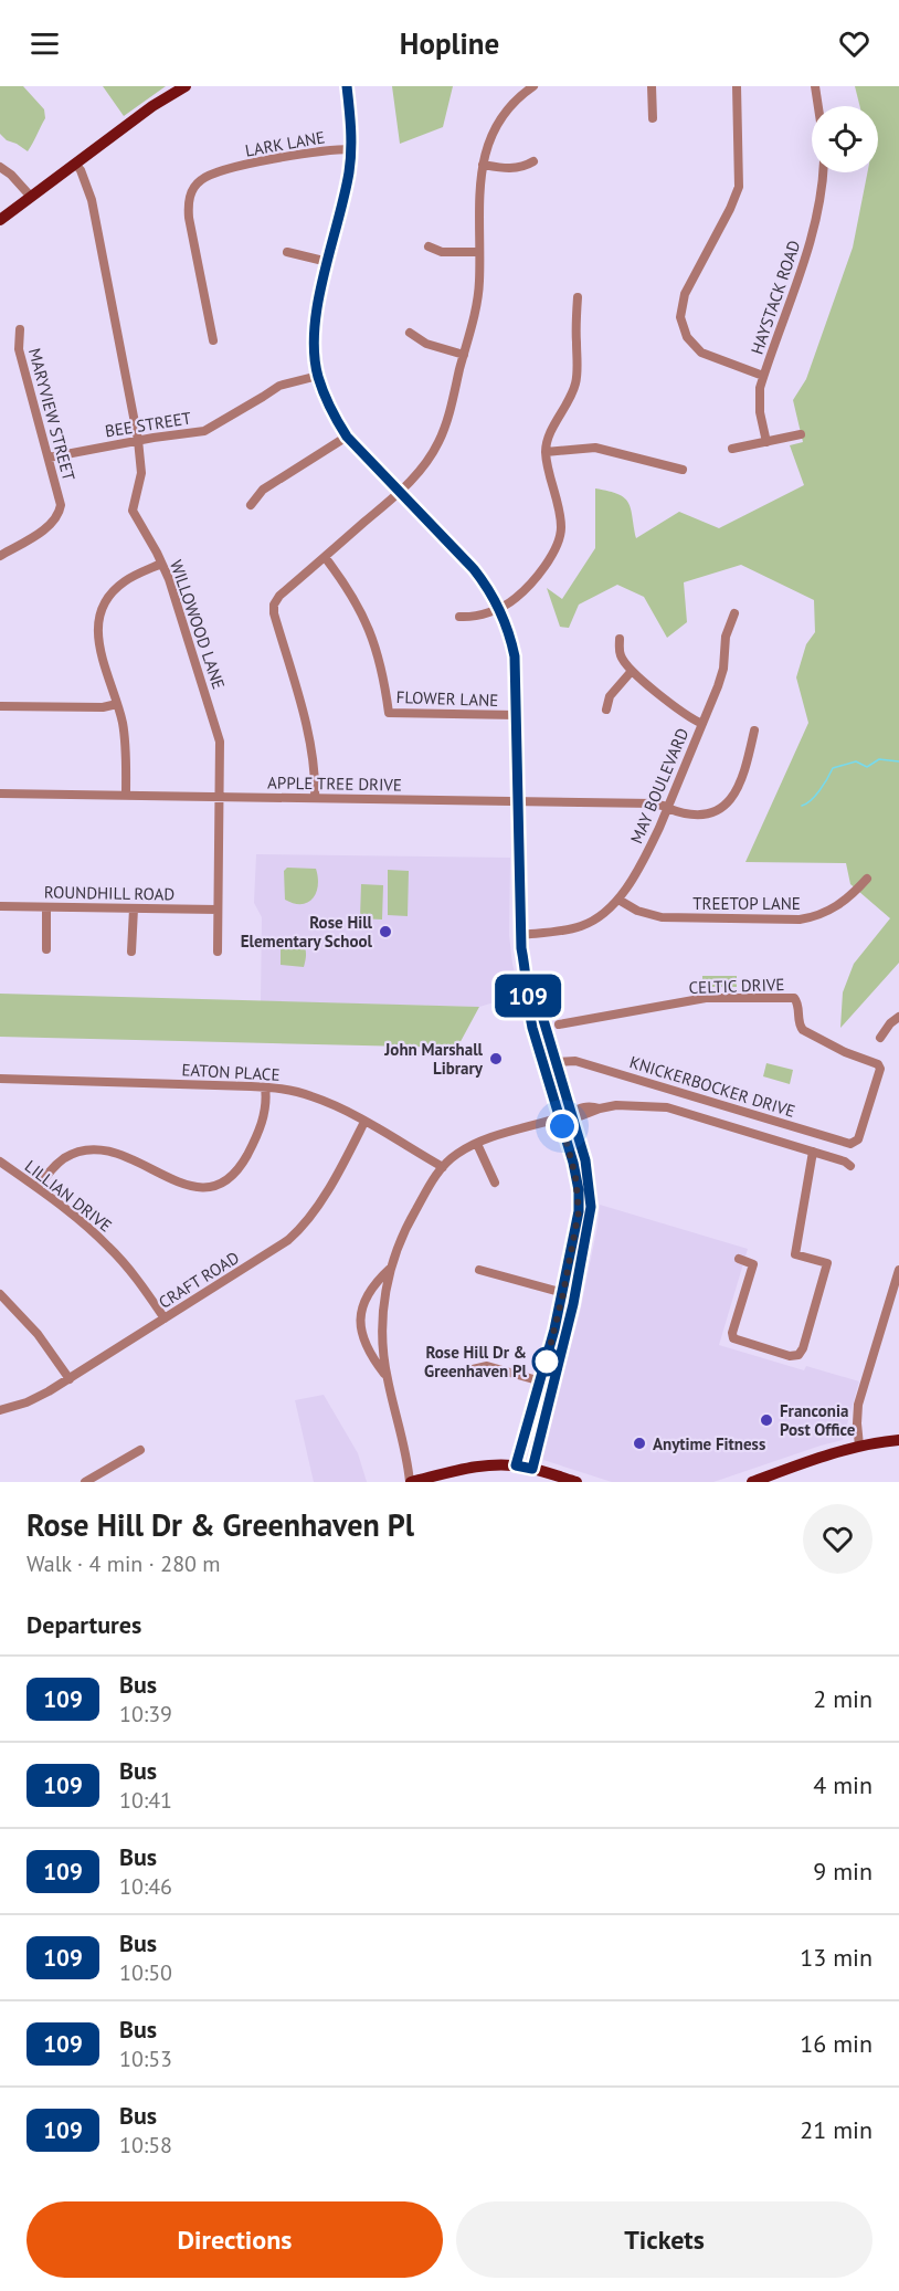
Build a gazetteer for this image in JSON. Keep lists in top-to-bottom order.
{
  "streets": {
    "street": [
      "LARK LANE",
      "HAYSTACK ROAD",
      "MARYVIEW STREET",
      "BEE STREET",
      "WILLOWOOD LANE",
      "FLOWER LANE",
      "APPLE TREE DRIVE",
      "MAY BOULEVARD",
      "ROUNDHILL ROAD",
      "TREETOP LANE",
      "CELTIC DRIVE",
      "EATON PLACE",
      "KNICKERBOCKER DRIVE",
      "LILLIAN DRIVE",
      "CRAFT ROAD"
    ]
  },
  "crossings": [
    ["MARYVIEW STREET", "BEE STREET"],
    ["BEE STREET", "WILLOWOOD LANE"],
    ["WILLOWOOD LANE", "APPLE TREE DRIVE"],
    ["WILLOWOOD LANE", "ROUNDHILL ROAD"],
    ["APPLE TREE DRIVE", "MAY BOULEVARD"],
    ["MAY BOULEVARD", "TREETOP LANE"],
    ["CELTIC DRIVE", "KNICKERBOCKER DRIVE"],
    ["EATON PLACE", "CRAFT ROAD"],
    ["LILLIAN DRIVE", "CRAFT ROAD"]
  ],
  "places": [
    "Rose Hill Elementary School",
    "John Marshall Library",
    "Rose Hill Dr & Greenhaven Pl",
    "Franconia Post Office",
    "Anytime Fitness"
  ],
  "lines": ["bus line 109"],
  "page": {
    "header": "Hopline",
    "on_map": "109",
    "heading": [
      ["Rose Hill Dr & Greenhaven Pl", "Walk · 4 min · 280 m"],
      "Departures"
    ],
    "list": [
      {
        "mark": "109",
        "name": "Bus",
        "note": "10:39",
        "value": "2 min"
      },
      {
        "mark": "109",
        "name": "Bus",
        "note": "10:41",
        "value": "4 min"
      },
      {
        "mark": "109",
        "name": "Bus",
        "note": "10:46",
        "value": "9 min"
      },
      {
        "mark": "109",
        "name": "Bus",
        "note": "10:50",
        "value": "13 min"
      },
      {
        "mark": "109",
        "name": "Bus",
        "note": "10:53",
        "value": "16 min"
      },
      {
        "mark": "109",
        "name": "Bus",
        "note": "10:58",
        "value": "21 min"
      }
    ],
    "buttons": ["Directions", "Tickets"]
  }
}
